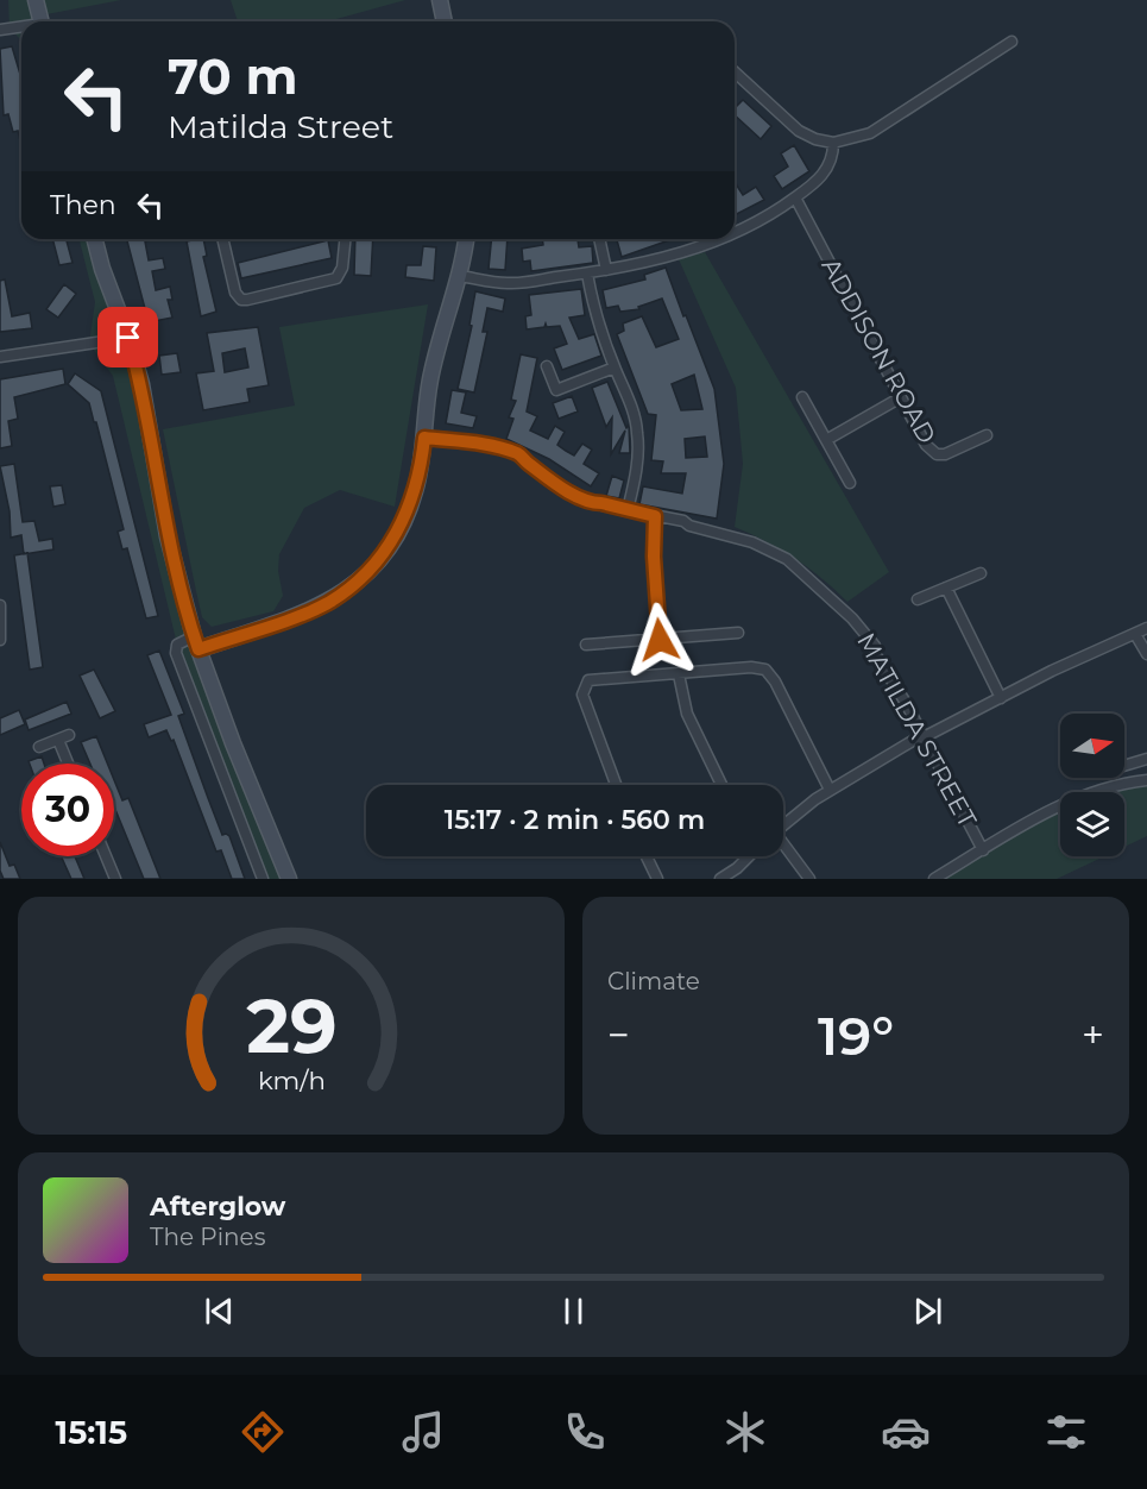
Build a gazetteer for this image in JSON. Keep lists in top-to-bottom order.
{
  "streets": {
    "street": ["ADDISON ROAD", "MATILDA STREET"]
  },
  "north": "right",
  "page": {
    "turn": ["70 m", "Matilda Street"],
    "then": "Then",
    "limit": "30",
    "trip": "15:17 · 2 min · 560 m",
    "tile": "Climate",
    "heat": ["−", "19°", "+"],
    "song": ["Afterglow", "The Pines"],
    "tabs": "15:15",
    "gauge": ["29", "km/h"]
  }
}
